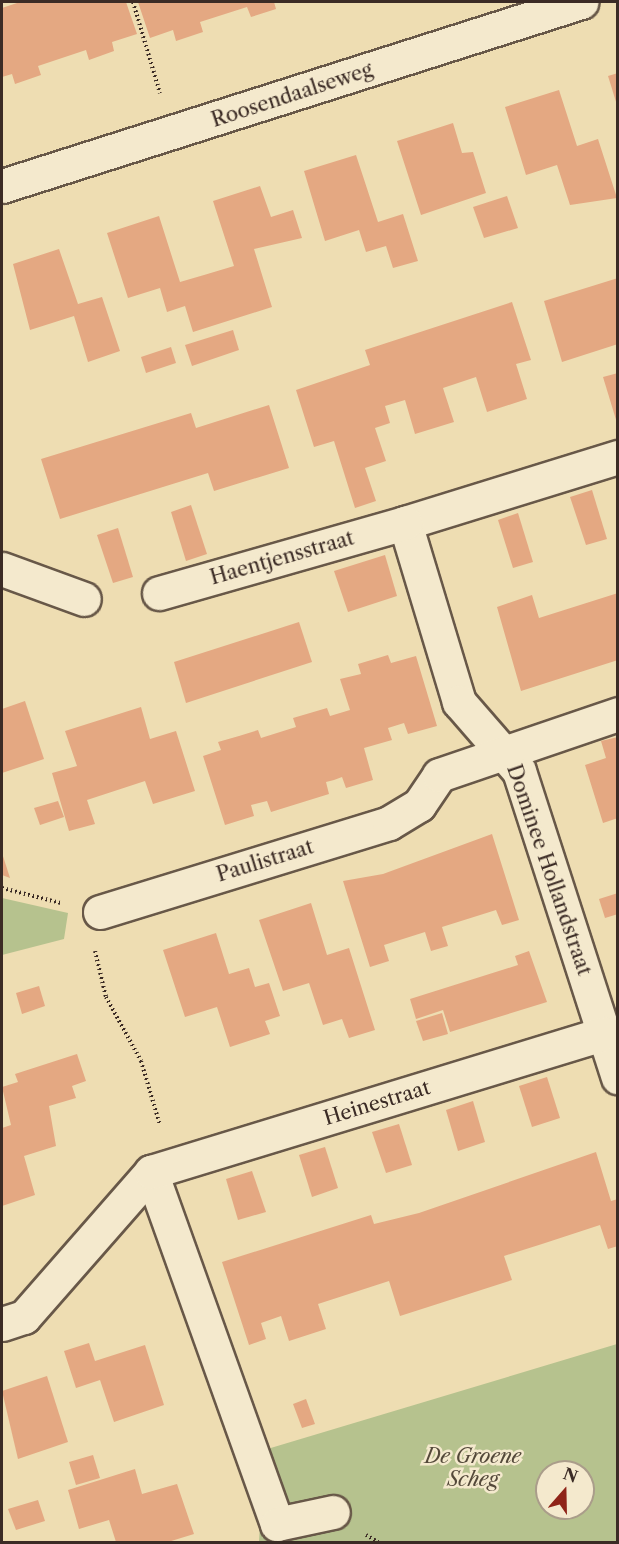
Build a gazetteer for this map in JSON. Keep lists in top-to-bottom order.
{
  "streets": {
    "street": [
      "Roosendaalseweg",
      "Haentjensstraat",
      "Paulistraat",
      "Dominee Hollandstraat",
      "Heinestraat"
    ]
  },
  "crossings": [
    ["Haentjensstraat", "Dominee Hollandstraat"],
    ["Paulistraat", "Dominee Hollandstraat"],
    ["Dominee Hollandstraat", "Heinestraat"]
  ],
  "parks": ["De Groene Scheg"],
  "north": "top"
}
